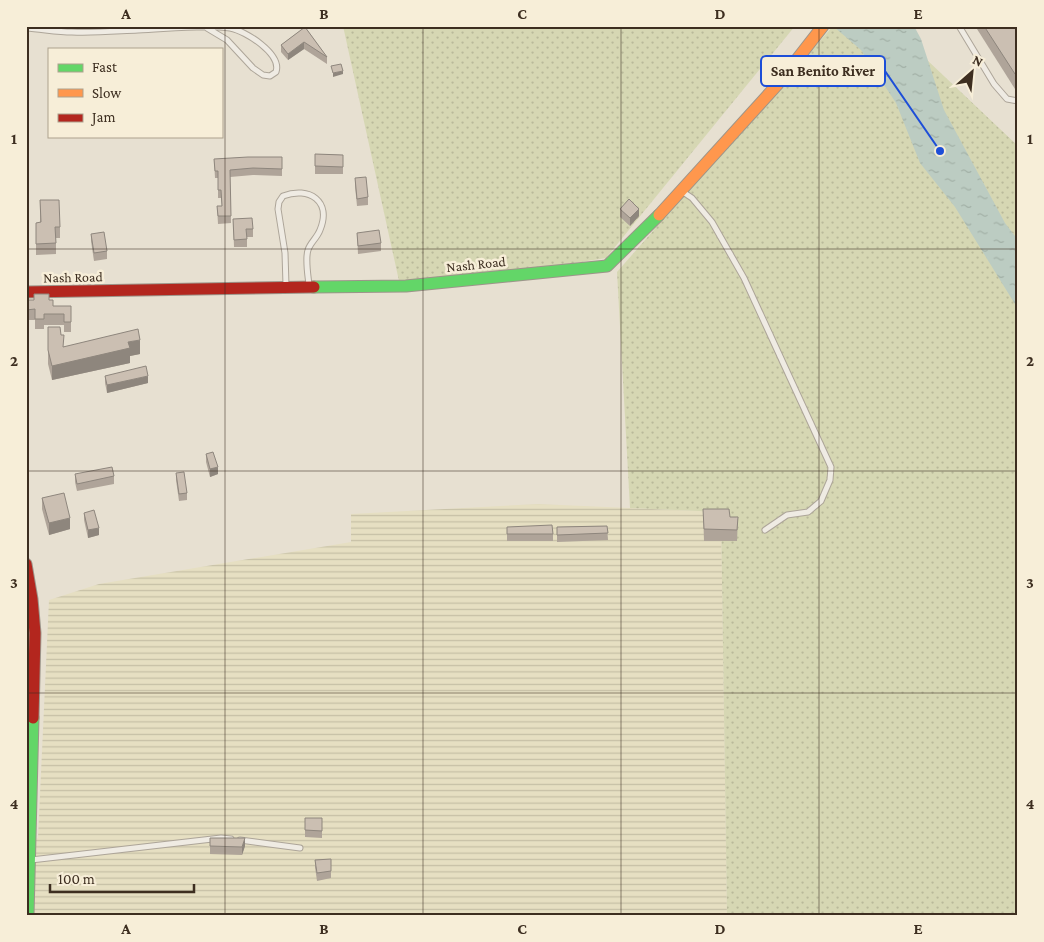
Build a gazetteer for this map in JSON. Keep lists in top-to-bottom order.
{
  "streets": {
    "street": ["Nash Road"]
  },
  "places": ["San Benito River"],
  "legend": ["Fast", "Slow", "Jam"],
  "scale_bar": "100 m",
  "north": "top right",
  "grid": {
    "columns": [
      "A",
      "B",
      "C",
      "D",
      "E"
    ],
    "rows": [
      "1",
      "2",
      "3",
      "4"
    ]
  }
}
